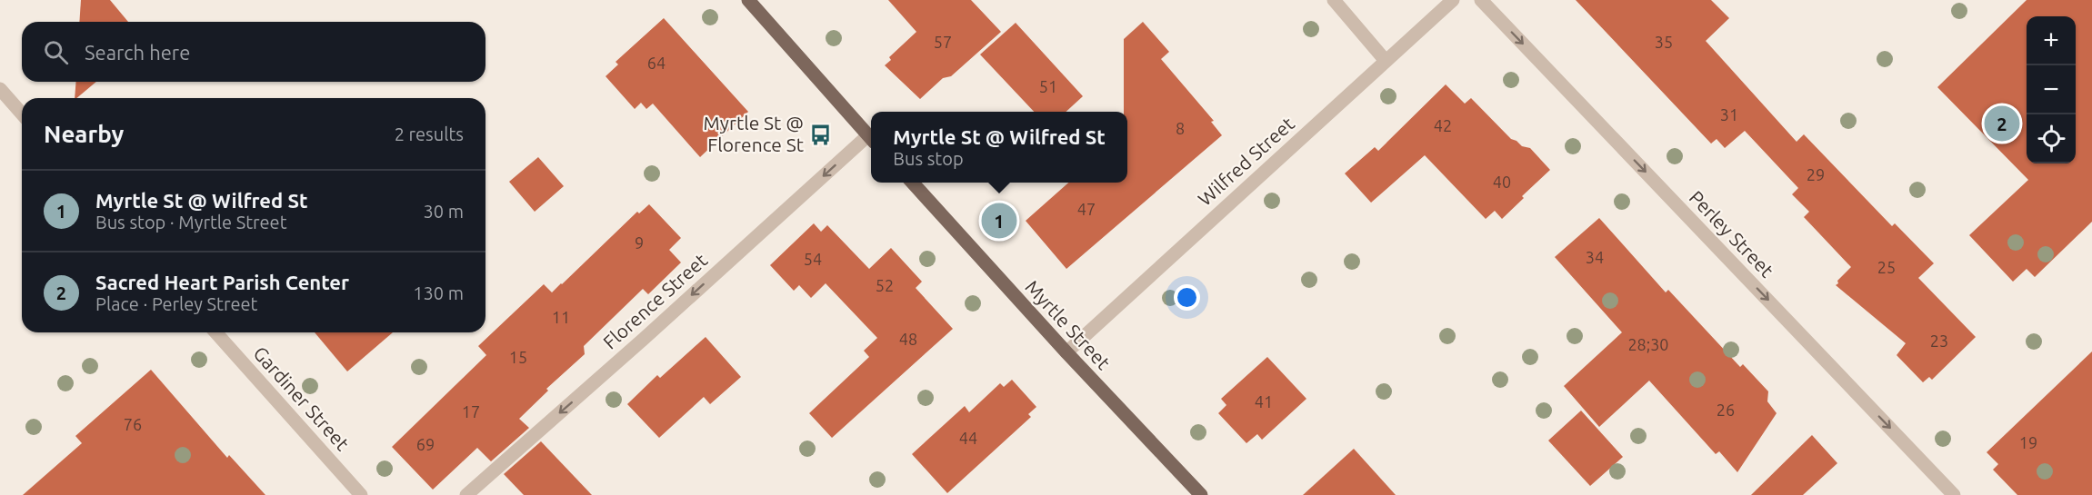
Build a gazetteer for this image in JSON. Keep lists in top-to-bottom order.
{
  "streets": {
    "main road": ["Myrtle Street"],
    "street": [
      "Wilfred Street",
      "Perley Street",
      "Florence Street",
      "Gardiner Street"
    ]
  },
  "crossings": [
    ["Wilfred Street", "Myrtle Street"]
  ],
  "one_way": ["Perley Street", "Florence Street"],
  "places": {
    "bus stop": ["Myrtle St @ Florence St"]
  },
  "house_numbers": [
    "57",
    "35",
    "64",
    "51",
    "31",
    "42",
    "8",
    "29",
    "40",
    "47",
    "9",
    "34",
    "54",
    "25",
    "52",
    "11",
    "48",
    "23",
    "28;30",
    "15",
    "41",
    "26",
    "17",
    "76",
    "44",
    "19",
    "69"
  ],
  "page": {
    "map_buttons": ["+", "−"],
    "search": "Search here",
    "heading": ["Nearby", "2 results"],
    "pins": ["2", "1"],
    "popup": ["Myrtle St @ Wilfred St", "Bus stop"],
    "list": [
      {
        "mark": "1",
        "name": "Myrtle St @ Wilfred St",
        "note": "Bus stop · Myrtle Street",
        "value": "30 m"
      },
      {
        "mark": "2",
        "name": "Sacred Heart Parish Center",
        "note": "Place · Perley Street",
        "value": "130 m"
      }
    ]
  }
}
